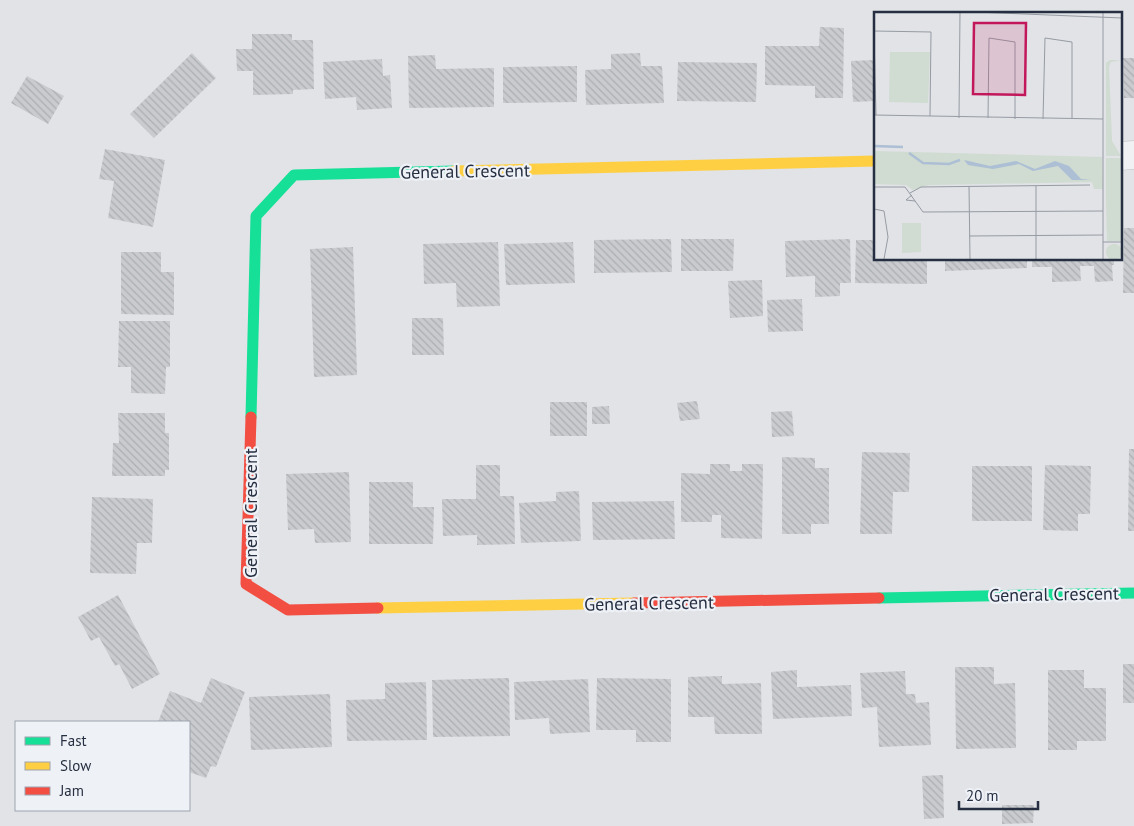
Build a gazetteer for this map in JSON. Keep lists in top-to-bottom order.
{
  "streets": {
    "street": ["General Crescent"]
  },
  "legend": ["Fast", "Slow", "Jam"],
  "scale_bar": "20 m"
}
